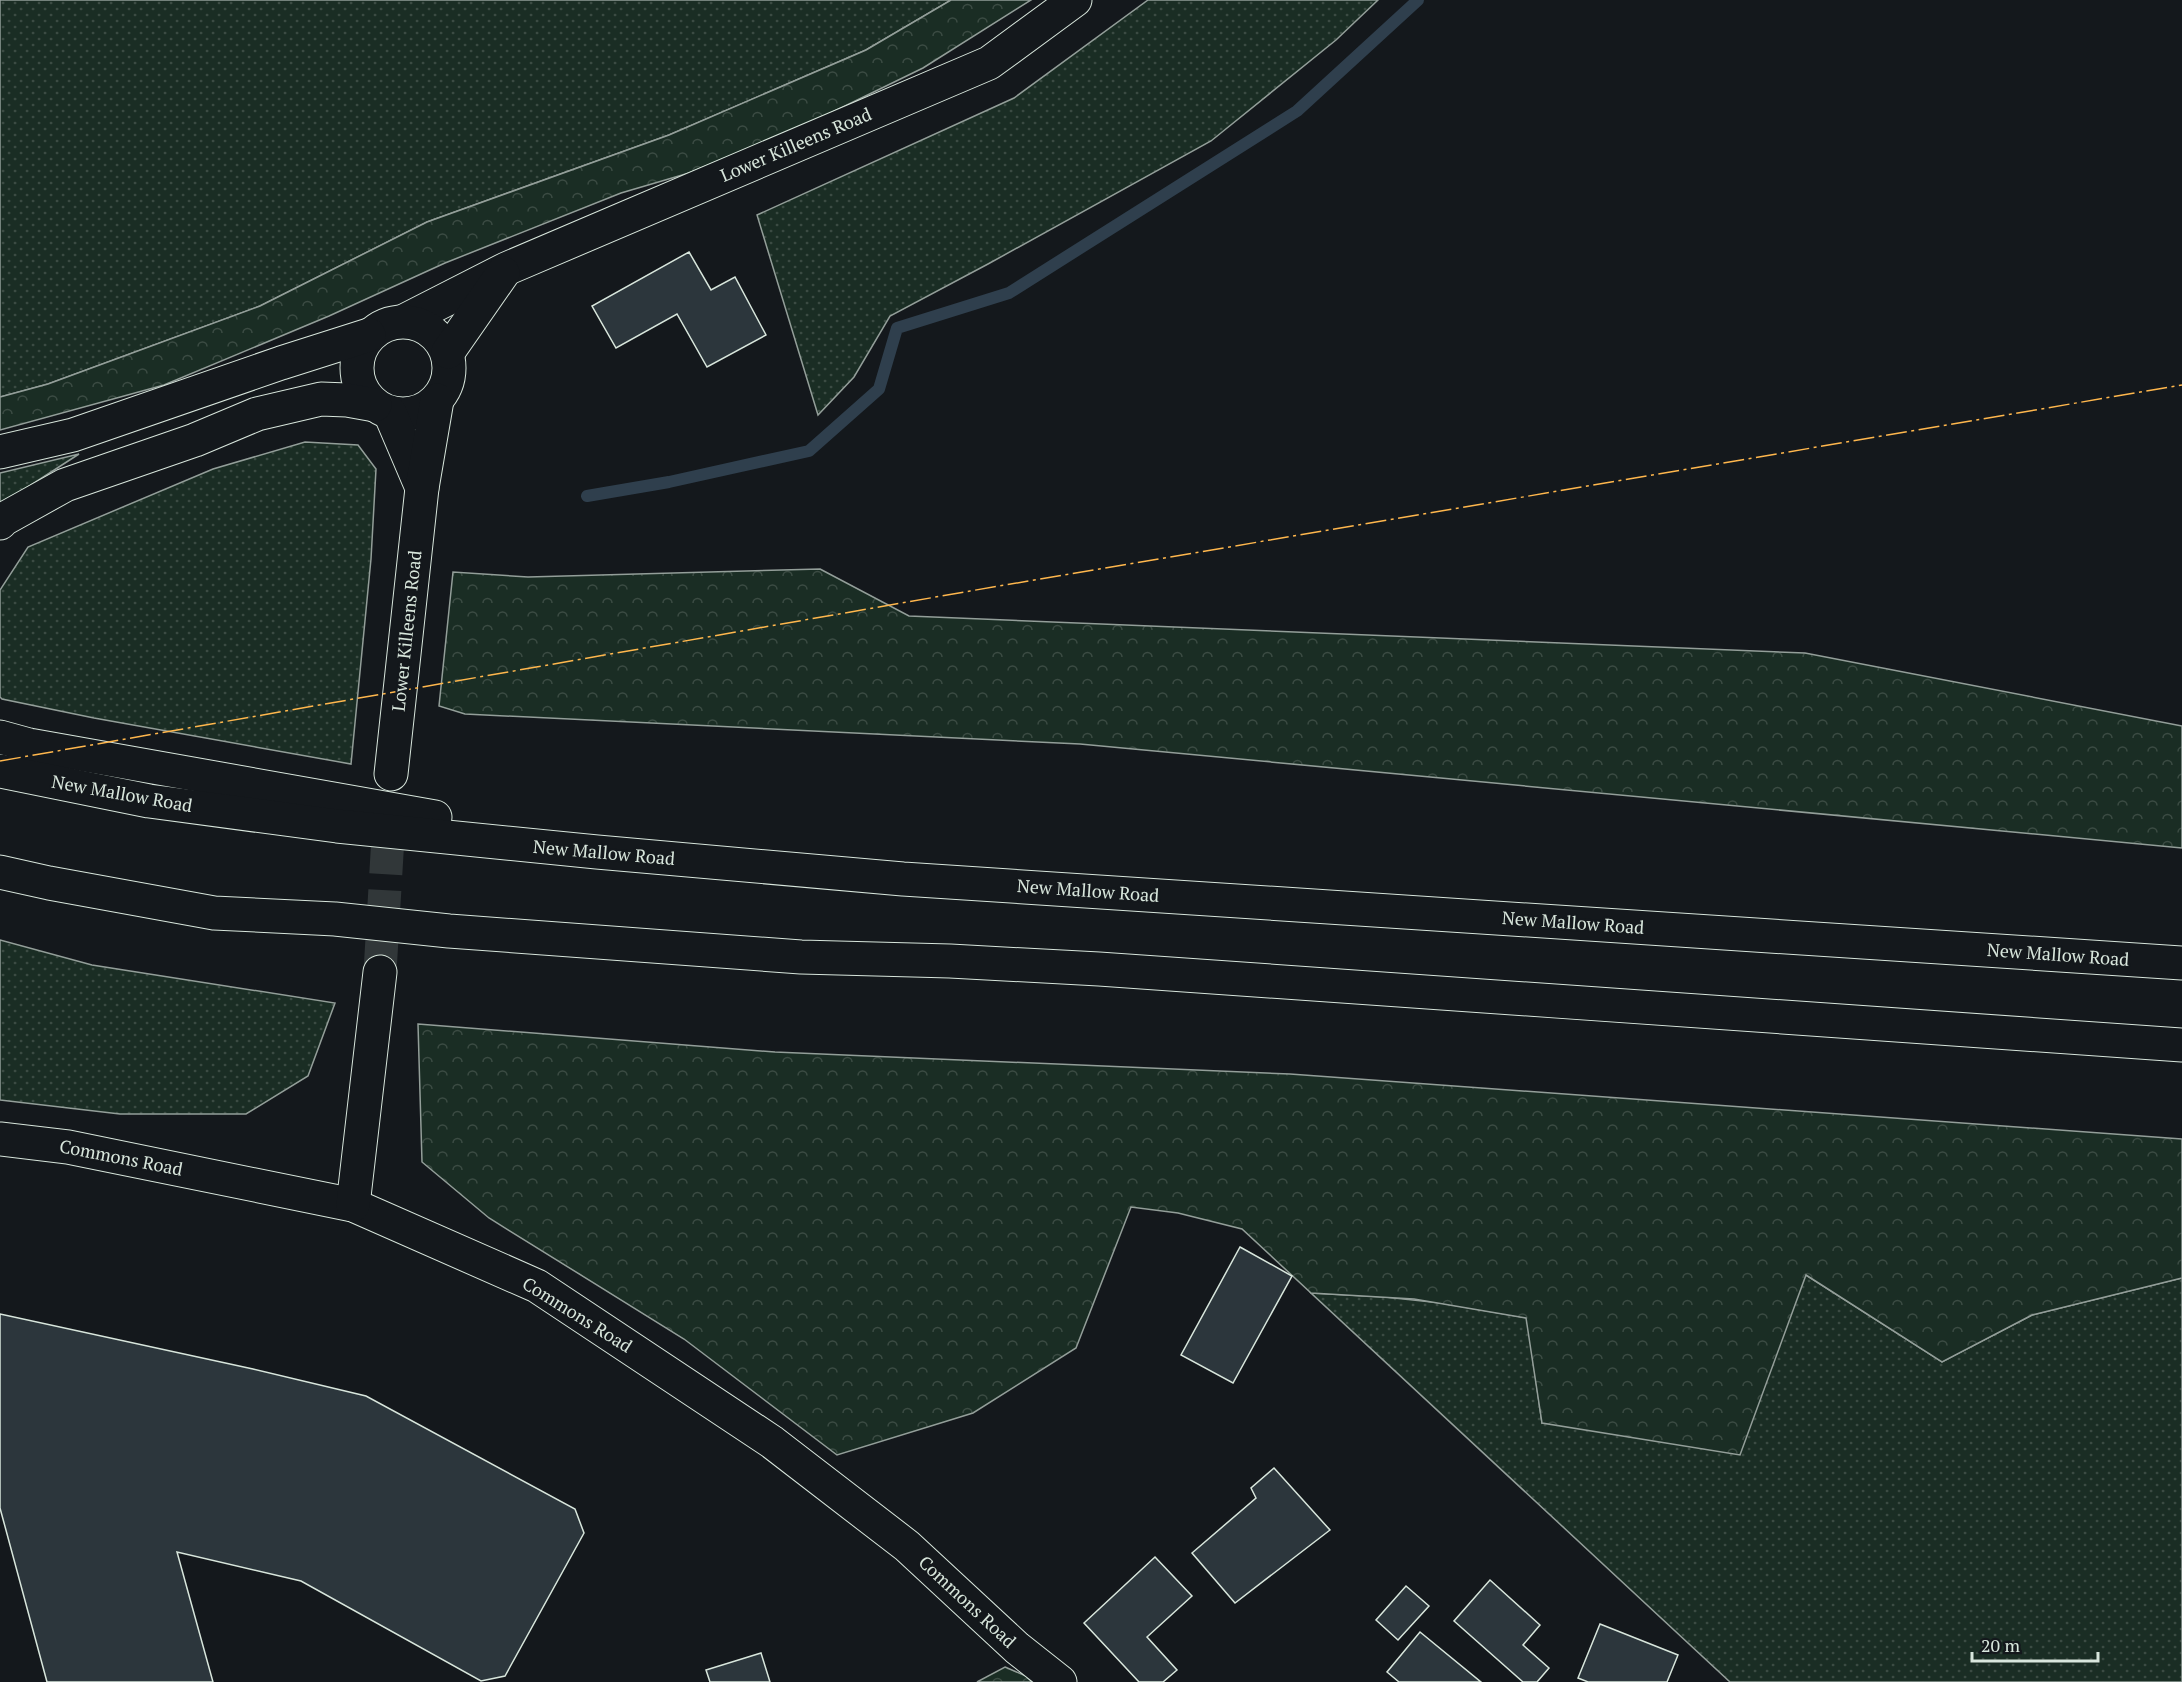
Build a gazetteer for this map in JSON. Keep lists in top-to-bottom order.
{
  "streets": {
    "main road": ["Lower Killeens Road", "New Mallow Road", "Commons Road"]
  },
  "scale_bar": "20 m"
}
